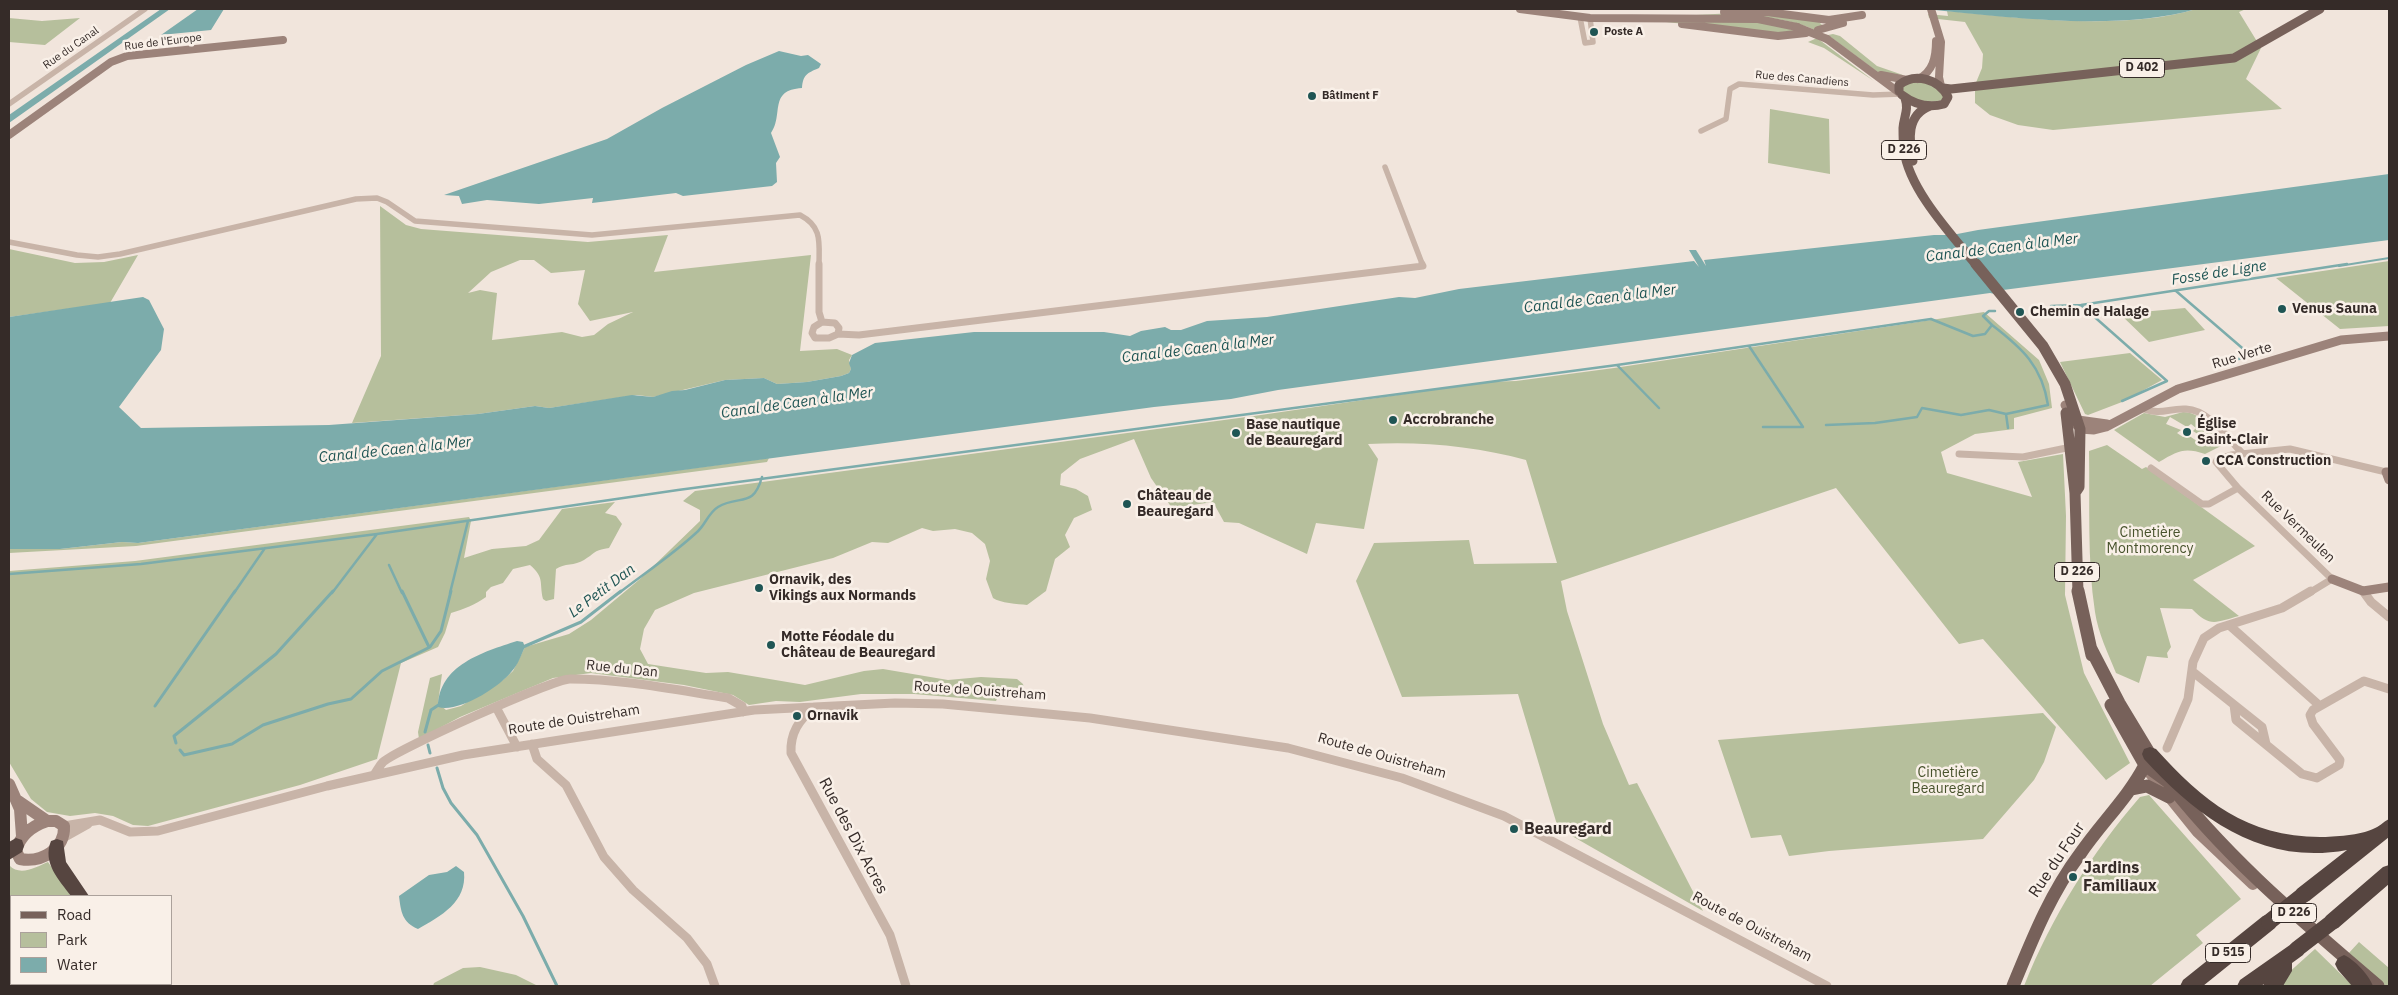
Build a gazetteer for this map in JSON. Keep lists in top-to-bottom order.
{
  "streets": {
    "highway": ["D 515"],
    "main road": ["D 402", "D 226", "Rue du Four"],
    "street": [
      "Rue de l'Europe",
      "Rue du Canal",
      "Rue des Canadiens",
      "Rue Verte",
      "Rue Vermeulen",
      "Rue du Dan",
      "Route de Ouistreham",
      "Rue des Dix Acres"
    ]
  },
  "crossings": [
    ["Rue des Canadiens", "D 226"],
    ["D 226", "Rue Verte"],
    ["D 226", "Rue du Four"],
    ["Rue du Dan", "Route de Ouistreham"],
    ["Route de Ouistreham", "Rue des Dix Acres"]
  ],
  "water": ["Canal de Caen à la Mer", "Fossé de Ligne", "Le Petit Dan"],
  "parks": ["Cimetière Montmorency", "Cimetière Beauregard"],
  "places": [
    "Poste A",
    "Bâtiment F",
    "Venus Sauna",
    "Chemin de Halage",
    "Accrobranche",
    "Église Saint-Clair",
    "Base nautique de Beauregard",
    "CCA Construction",
    "Château de Beauregard",
    "Ornavik, des Vikings aux Normands",
    "Motte Féodale du Château de Beauregard",
    "Ornavik",
    "Beauregard",
    "Jardins Familiaux"
  ],
  "legend": ["Road", "Park", "Water"]
}
